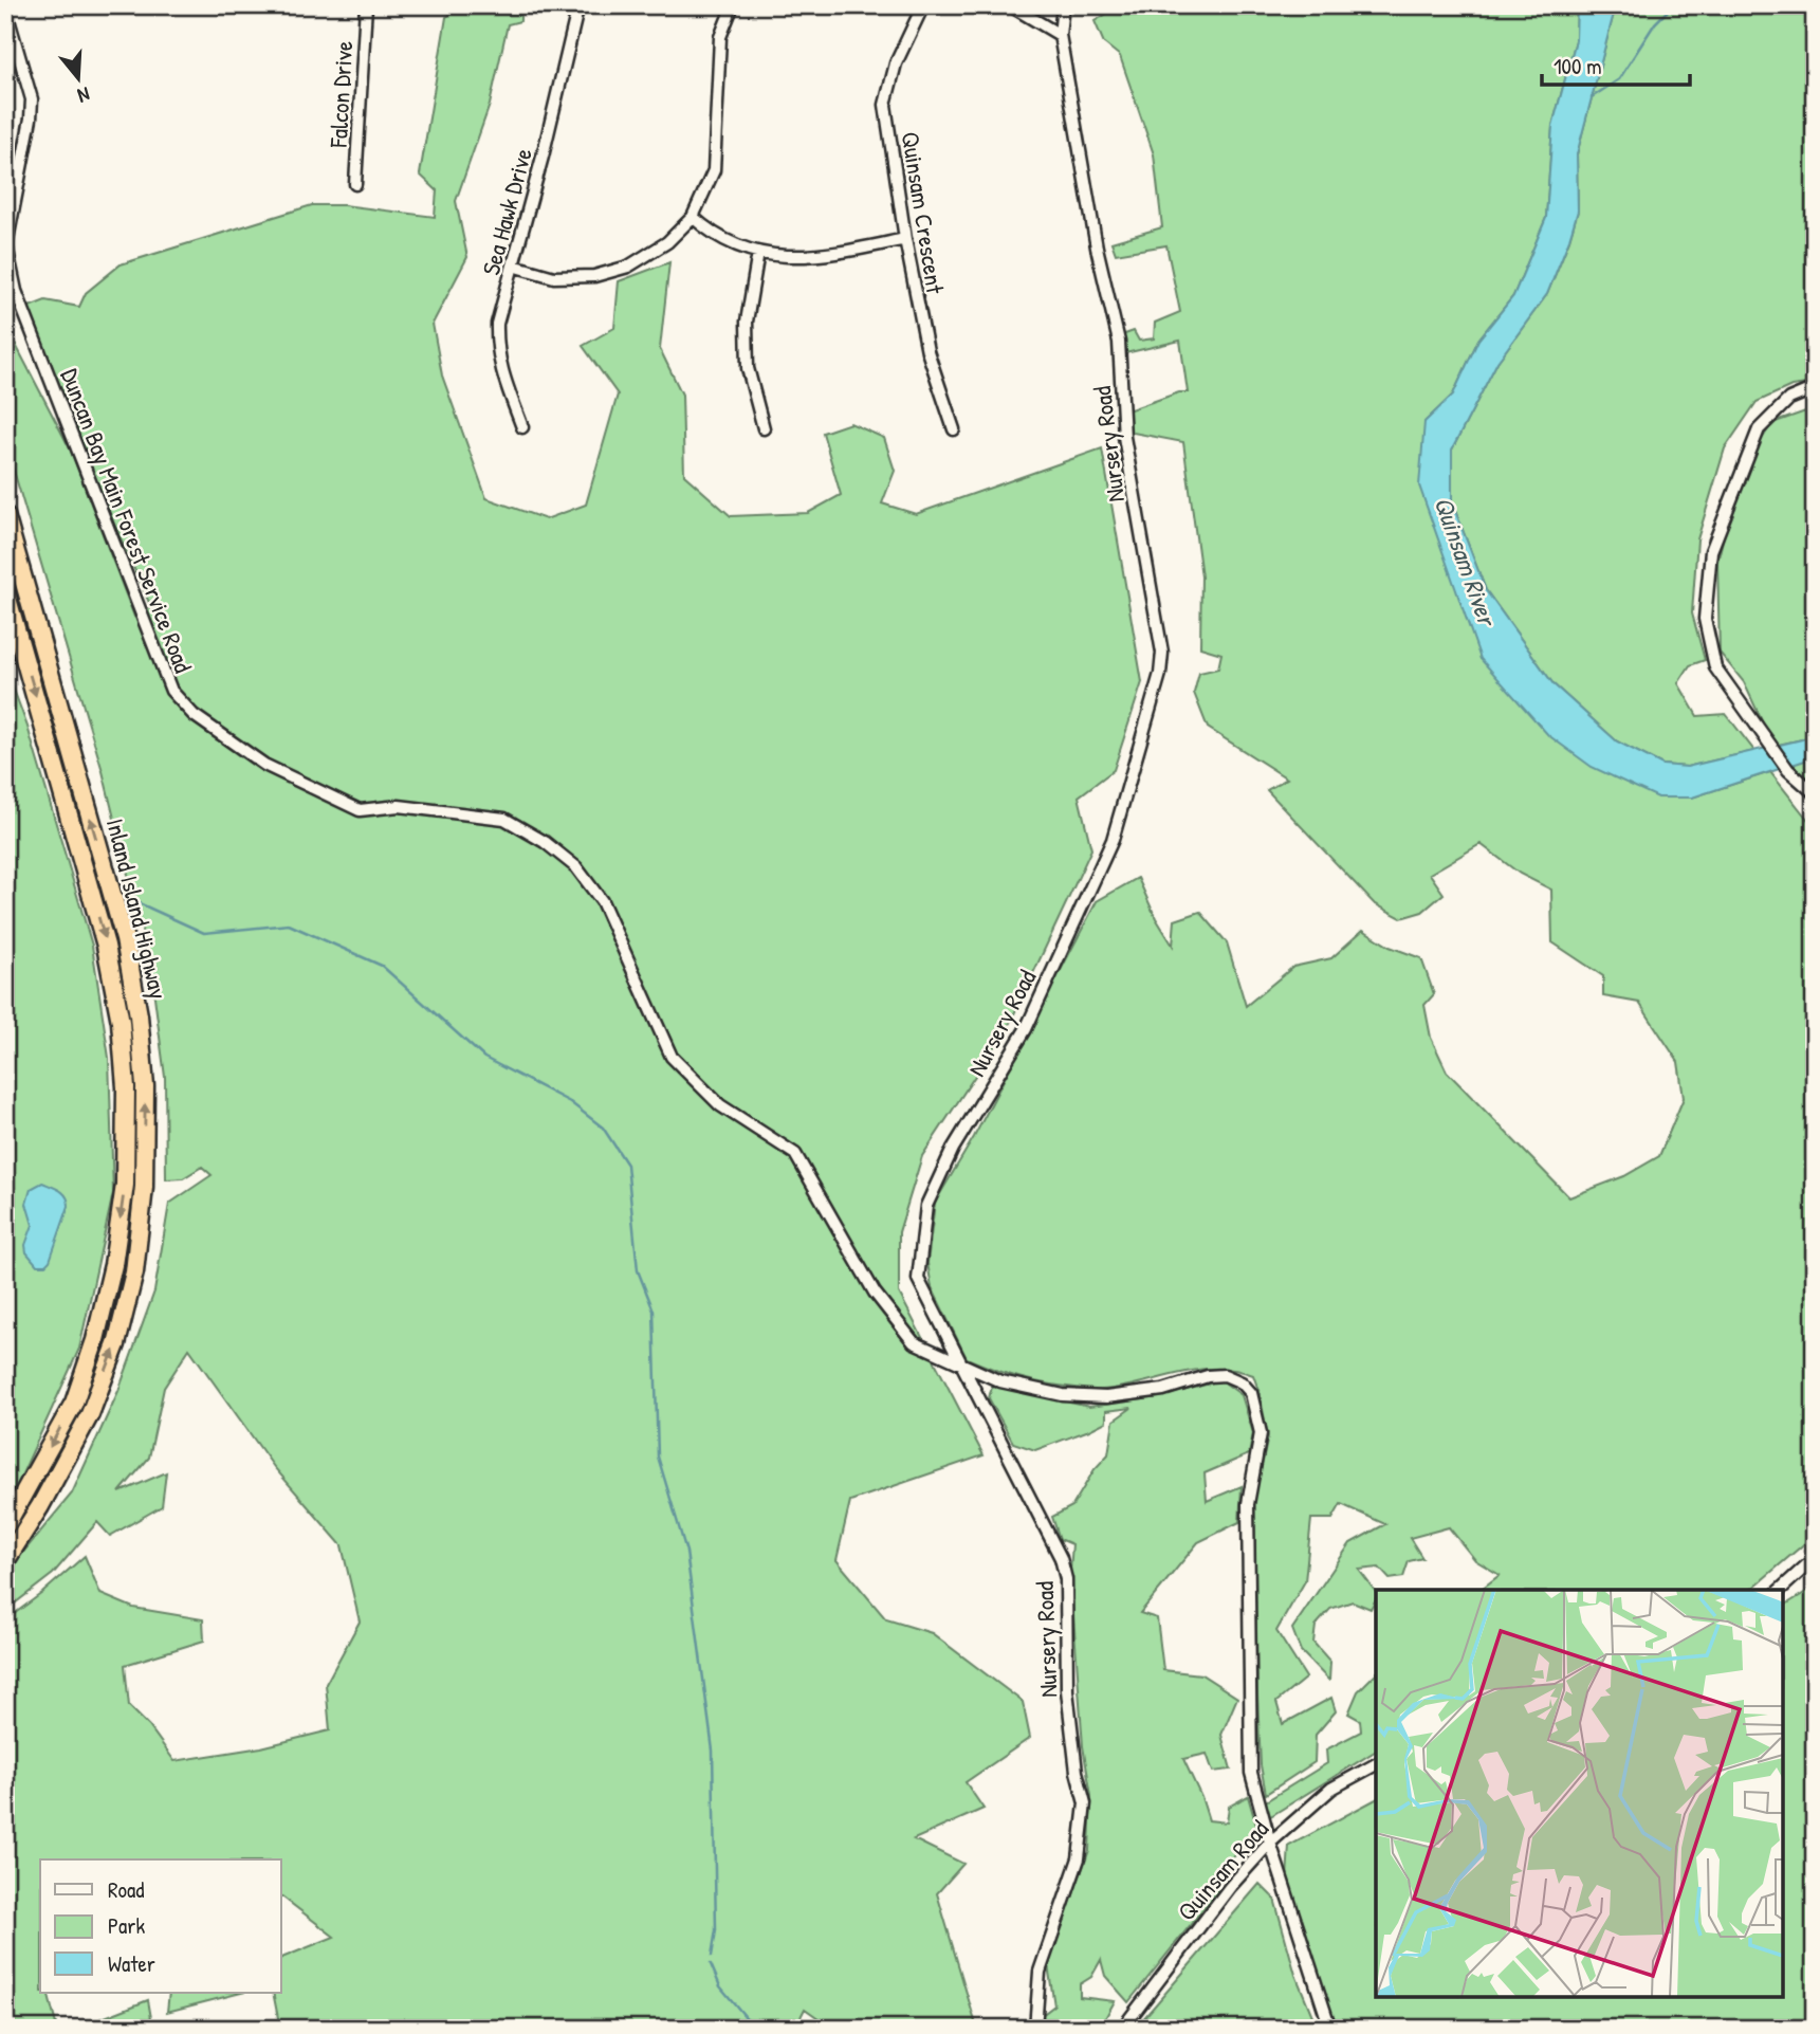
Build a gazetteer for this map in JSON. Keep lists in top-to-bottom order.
{
  "streets": {
    "highway": ["Inland Island Highway"],
    "street": [
      "Falcon Drive",
      "Sea Hawk Drive",
      "Quinsam Crescent",
      "Nursery Road",
      "Duncan Bay Main Forest Service Road",
      "Quinsam Road"
    ]
  },
  "crossings": [
    ["Nursery Road", "Duncan Bay Main Forest Service Road"],
    ["Duncan Bay Main Forest Service Road", "Quinsam Road"]
  ],
  "water": ["Quinsam River"],
  "legend": ["Road", "Park", "Water"],
  "scale_bar": "100 m",
  "north": "bottom"
}
